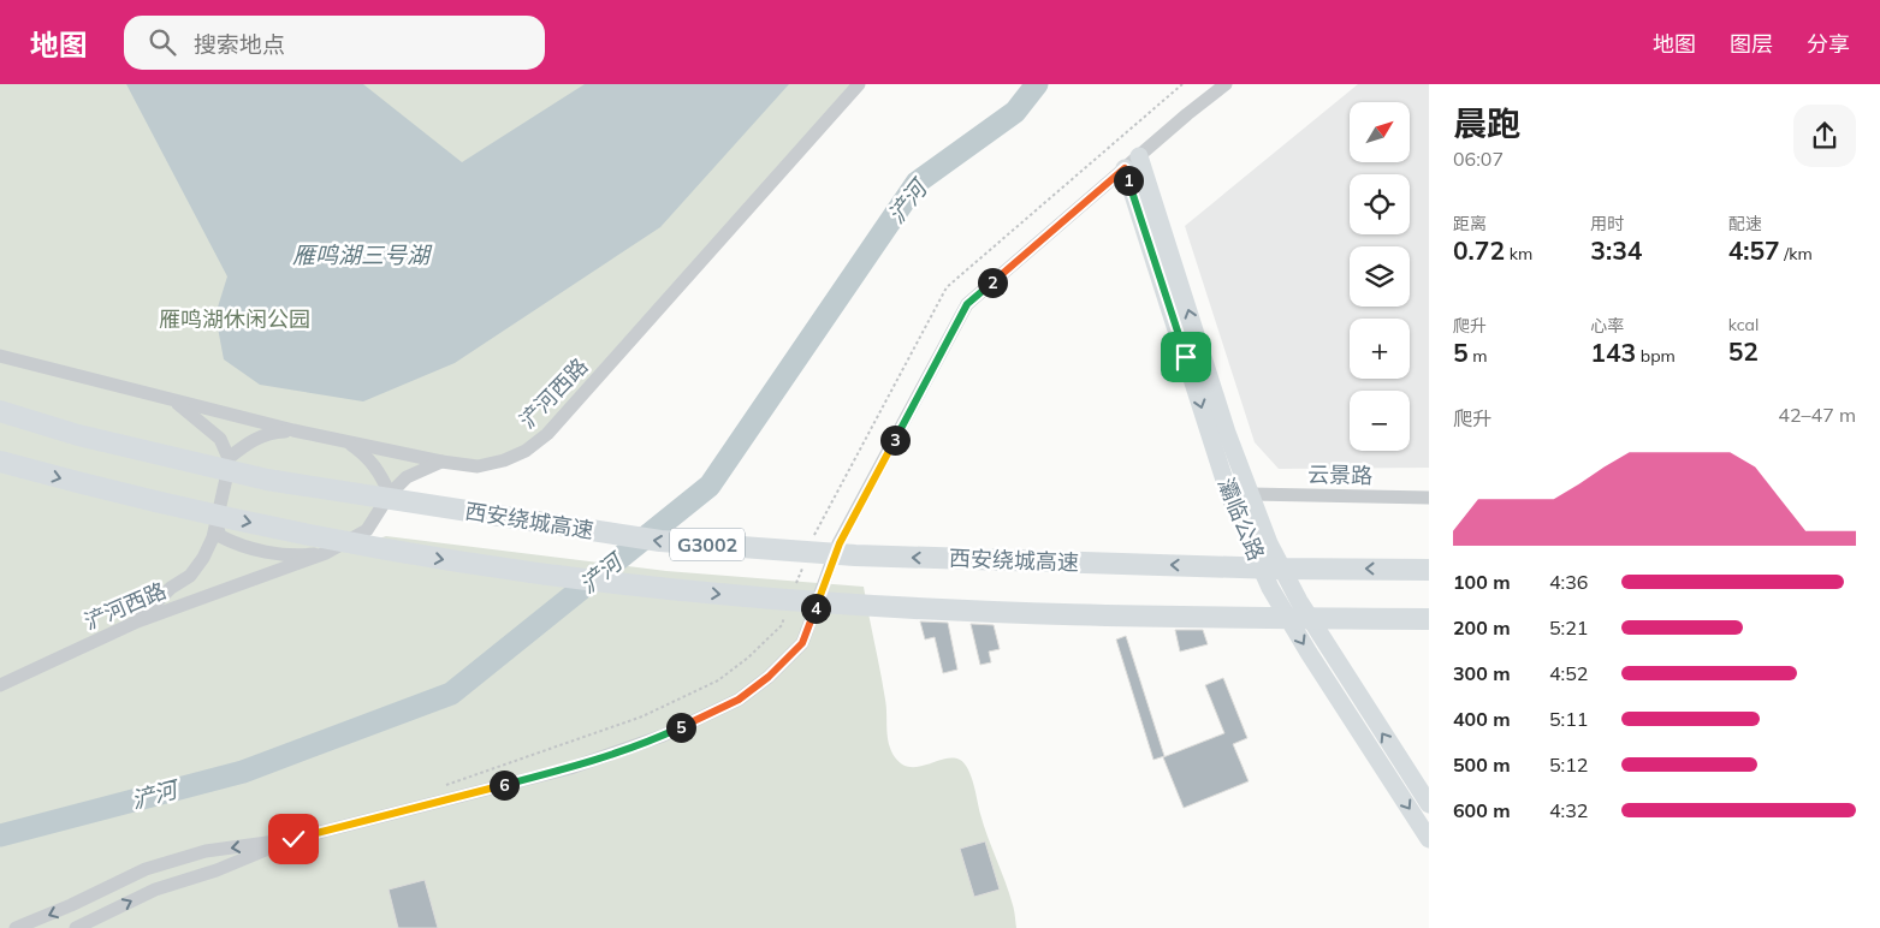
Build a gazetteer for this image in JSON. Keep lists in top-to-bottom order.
{
  "streets": {
    "highway": ["西安绕城高速", "G3002"],
    "main road": ["灞临公路"],
    "street": ["浐河西路", "云景路"]
  },
  "crossings": [
    ["云景路", "灞临公路"]
  ],
  "water": ["浐河", "雁鸣湖三号湖"],
  "parks": ["雁鸣湖休闲公园"],
  "north": "top right",
  "page": {
    "header": "地图",
    "search": "搜索地点",
    "nav": ["地图", "图层", "分享"],
    "heading": ["晨跑", "06:07"],
    "map_buttons": ["+", "−"],
    "pins": [
      "1",
      "2",
      "3",
      "4",
      "5",
      "6"
    ],
    "stats": [
      ["距离", "0.72 km"],
      ["用时", "3:34"],
      ["配速", "4:57 /km"],
      ["爬升", "5 m"],
      ["心率", "143 bpm"],
      ["kcal", "52"]
    ],
    "chart": ["爬升", "42–47 m"],
    "list": [
      {
        "name": "100 m",
        "note": "4:36"
      },
      {
        "name": "200 m",
        "note": "5:21"
      },
      {
        "name": "300 m",
        "note": "4:52"
      },
      {
        "name": "400 m",
        "note": "5:11"
      },
      {
        "name": "500 m",
        "note": "5:12"
      },
      {
        "name": "600 m",
        "note": "4:32"
      }
    ]
  }
}
